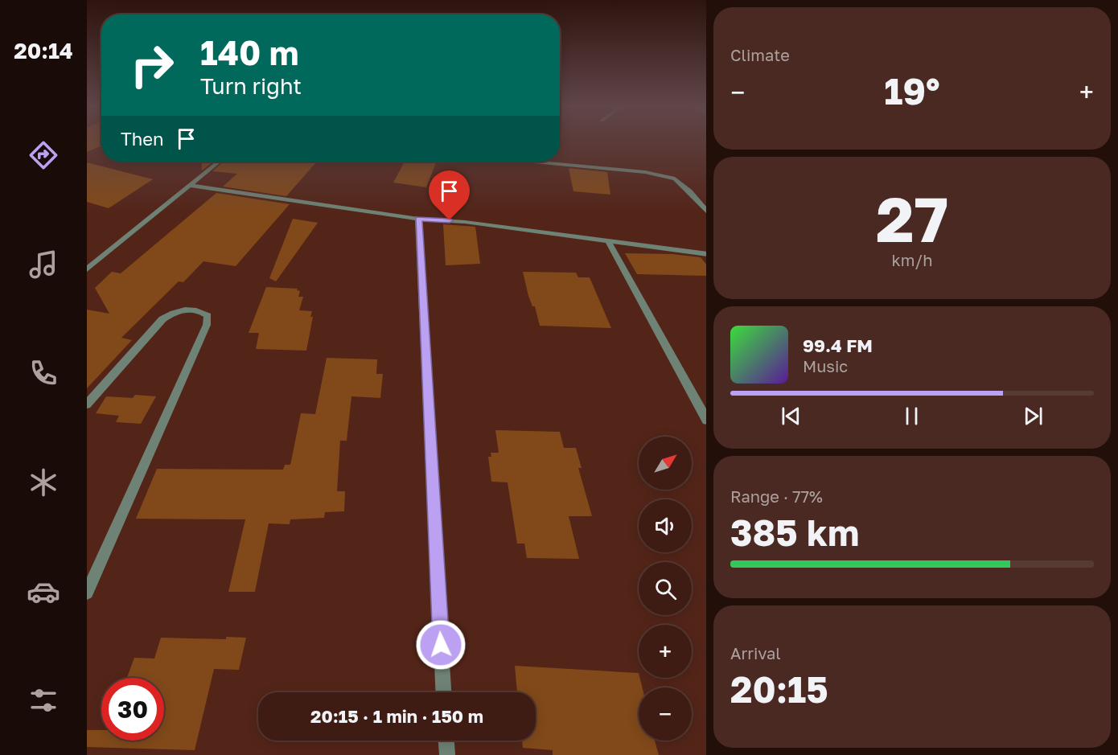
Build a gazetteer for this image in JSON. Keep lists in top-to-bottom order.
{
  "north": "top right",
  "page": {
    "tabs": "20:14",
    "tile": [
      "Climate",
      ["27", "km/h"],
      ["Range · 77%", "385 km"],
      ["Arrival", "20:15"]
    ],
    "turn": ["140 m", "Turn right"],
    "heat": ["−", "19°", "+"],
    "then": "Then",
    "song": ["99.4 FM", "Music"],
    "map_buttons": ["+", "−"],
    "limit": "30",
    "trip": "20:15 · 1 min · 150 m"
  }
}
